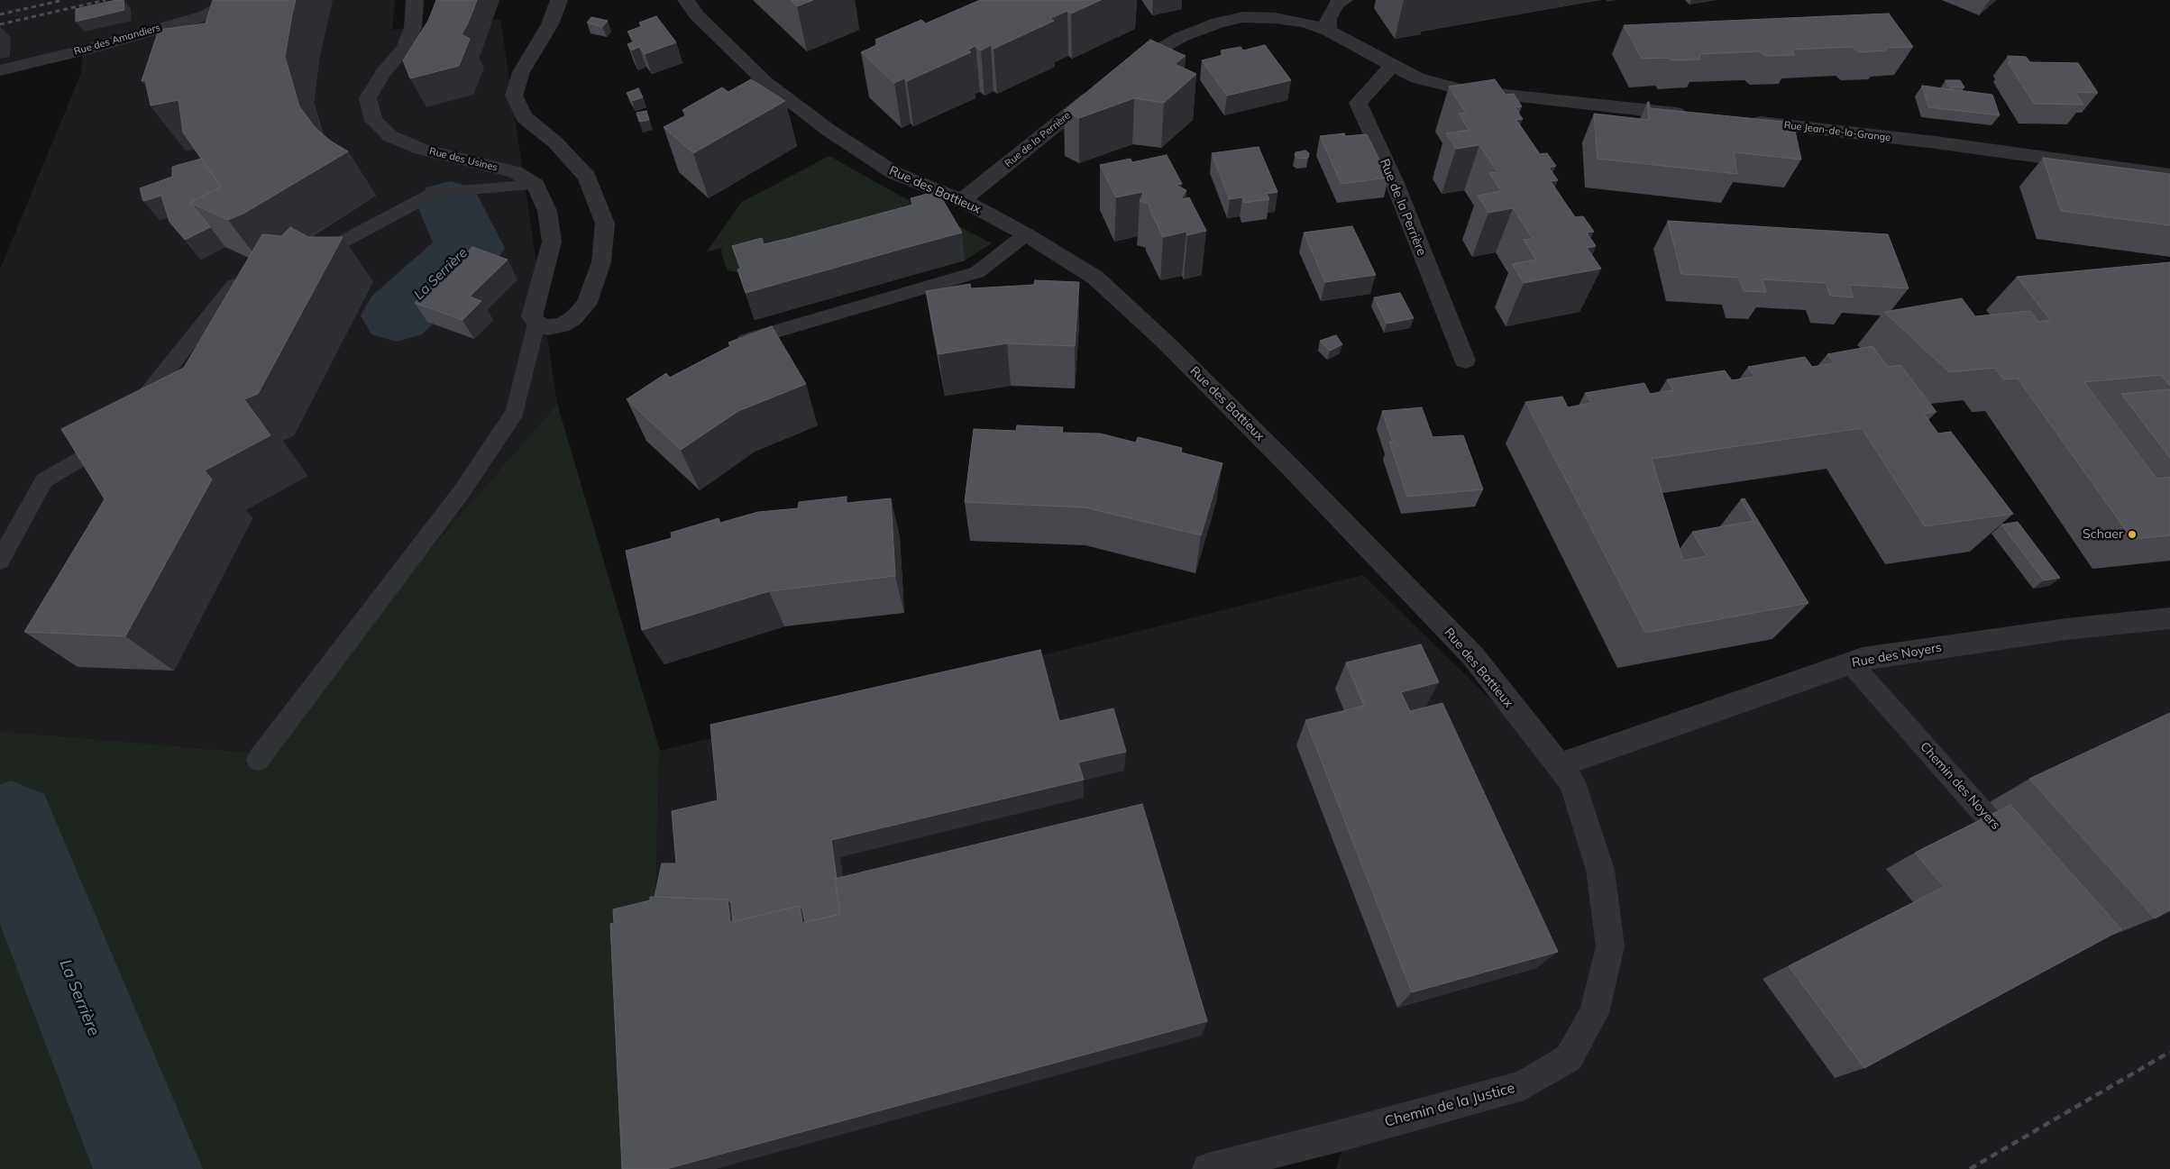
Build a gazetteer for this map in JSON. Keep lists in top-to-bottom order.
{
  "streets": {
    "street": [
      "Rue des Amandiers",
      "Rue Jean-de-la-Grange",
      "Rue de la Perrière",
      "Rue des Usines",
      "Rue des Battieux",
      "Rue des Noyers",
      "Chemin de la Justice"
    ],
    "lane": ["Chemin des Noyers"]
  },
  "crossings": [
    ["Rue de la Perrière", "Rue des Battieux"],
    ["Rue des Battieux", "Rue des Noyers"],
    ["Rue des Battieux", "Chemin de la Justice"],
    ["Rue des Noyers", "Chemin des Noyers"]
  ],
  "water": ["La Serrière"],
  "places": ["Schaer"]
}
